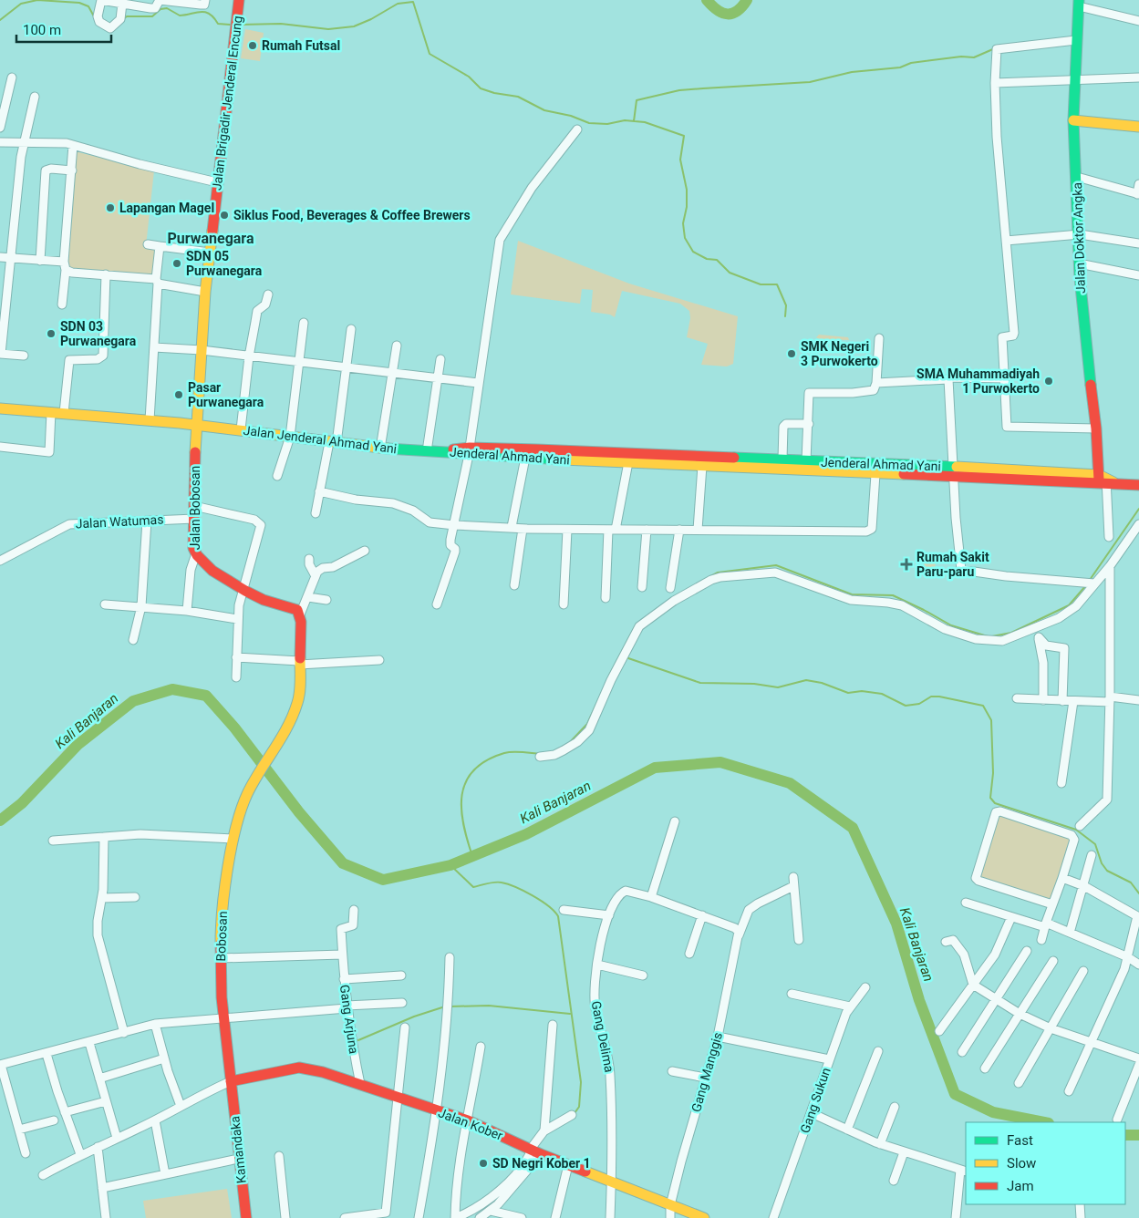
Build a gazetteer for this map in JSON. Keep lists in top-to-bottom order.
{
  "streets": {
    "street": [
      "Jalan Brigadir Jenderal Encung",
      "Jalan Doktor Angka",
      "Jalan Jenderal Ahmad Yani",
      "Jenderal Ahmad Yani",
      "Jalan Bobosan",
      "Jalan Watumas",
      "Bobosan",
      "Gang Arjuna",
      "Gang Delima",
      "Gang Manggis",
      "Gang Sukun",
      "Jalan Kober",
      "Kamandaka"
    ]
  },
  "crossings": [
    ["Jalan Brigadir Jenderal Encung", "Jalan Jenderal Ahmad Yani"],
    ["Jalan Brigadir Jenderal Encung", "Jalan Bobosan"],
    ["Jalan Doktor Angka", "Jenderal Ahmad Yani"],
    ["Jalan Jenderal Ahmad Yani", "Jenderal Ahmad Yani"],
    ["Jalan Jenderal Ahmad Yani", "Jalan Bobosan"],
    ["Jalan Bobosan", "Jalan Watumas"],
    ["Bobosan", "Jalan Kober"],
    ["Bobosan", "Kamandaka"],
    ["Gang Arjuna", "Jalan Kober"],
    ["Gang Delima", "Gang Manggis"],
    ["Gang Delima", "Jalan Kober"],
    ["Gang Manggis", "Jalan Kober"],
    ["Jalan Kober", "Kamandaka"]
  ],
  "districts": ["Purwanegara"],
  "water": ["Kali Banjaran"],
  "places": {
    "other": [
      "Rumah Futsal",
      "Lapangan Magel",
      "Siklus Food, Beverages & Coffee Brewers",
      "SDN 05 Purwanegara",
      "SDN 03 Purwanegara",
      "SMK Negeri 3 Purwokerto",
      "SMA Muhammadiyah 1 Purwokerto",
      "Pasar Purwanegara",
      "SD Negri Kober 1"
    ],
    "health": ["Rumah Sakit Paru-paru"]
  },
  "legend": ["Fast", "Slow", "Jam"],
  "scale_bar": "100 m"
}
